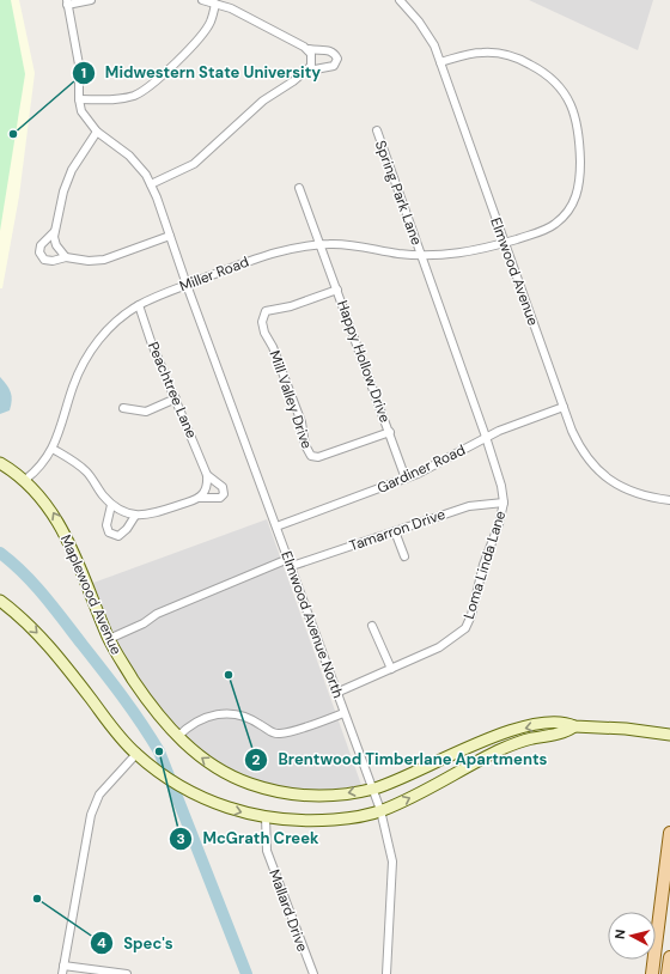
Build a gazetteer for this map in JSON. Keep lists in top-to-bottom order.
{
  "streets": {
    "street": [
      "Spring Park Lane",
      "Elmwood Avenue",
      "Miller Road",
      "Happy Hollow Drive",
      "Peachtree Lane",
      "Mill Valley Drive",
      "Gardiner Road",
      "Tamarron Drive",
      "Loma Linda Lane",
      "Maplewood Avenue",
      "Elmwood Avenue North",
      "Mallard Drive"
    ]
  },
  "crossings": [
    ["Spring Park Lane", "Miller Road"],
    ["Spring Park Lane", "Loma Linda Lane"],
    ["Elmwood Avenue", "Miller Road"],
    ["Elmwood Avenue", "Gardiner Road"],
    ["Miller Road", "Happy Hollow Drive"],
    ["Miller Road", "Peachtree Lane"],
    ["Miller Road", "Loma Linda Lane"],
    ["Miller Road", "Maplewood Avenue"],
    ["Miller Road", "Elmwood Avenue North"],
    ["Happy Hollow Drive", "Mill Valley Drive"],
    ["Happy Hollow Drive", "Gardiner Road"],
    ["Gardiner Road", "Loma Linda Lane"],
    ["Gardiner Road", "Elmwood Avenue North"],
    ["Tamarron Drive", "Loma Linda Lane"],
    ["Tamarron Drive", "Maplewood Avenue"],
    ["Tamarron Drive", "Elmwood Avenue North"],
    ["Loma Linda Lane", "Elmwood Avenue North"],
    ["Maplewood Avenue", "Elmwood Avenue North"],
    ["Maplewood Avenue", "Mallard Drive"]
  ],
  "places": [
    "Midwestern State University",
    "Brentwood Timberlane Apartments",
    "McGrath Creek",
    "Spec's"
  ],
  "north": "left"
}
